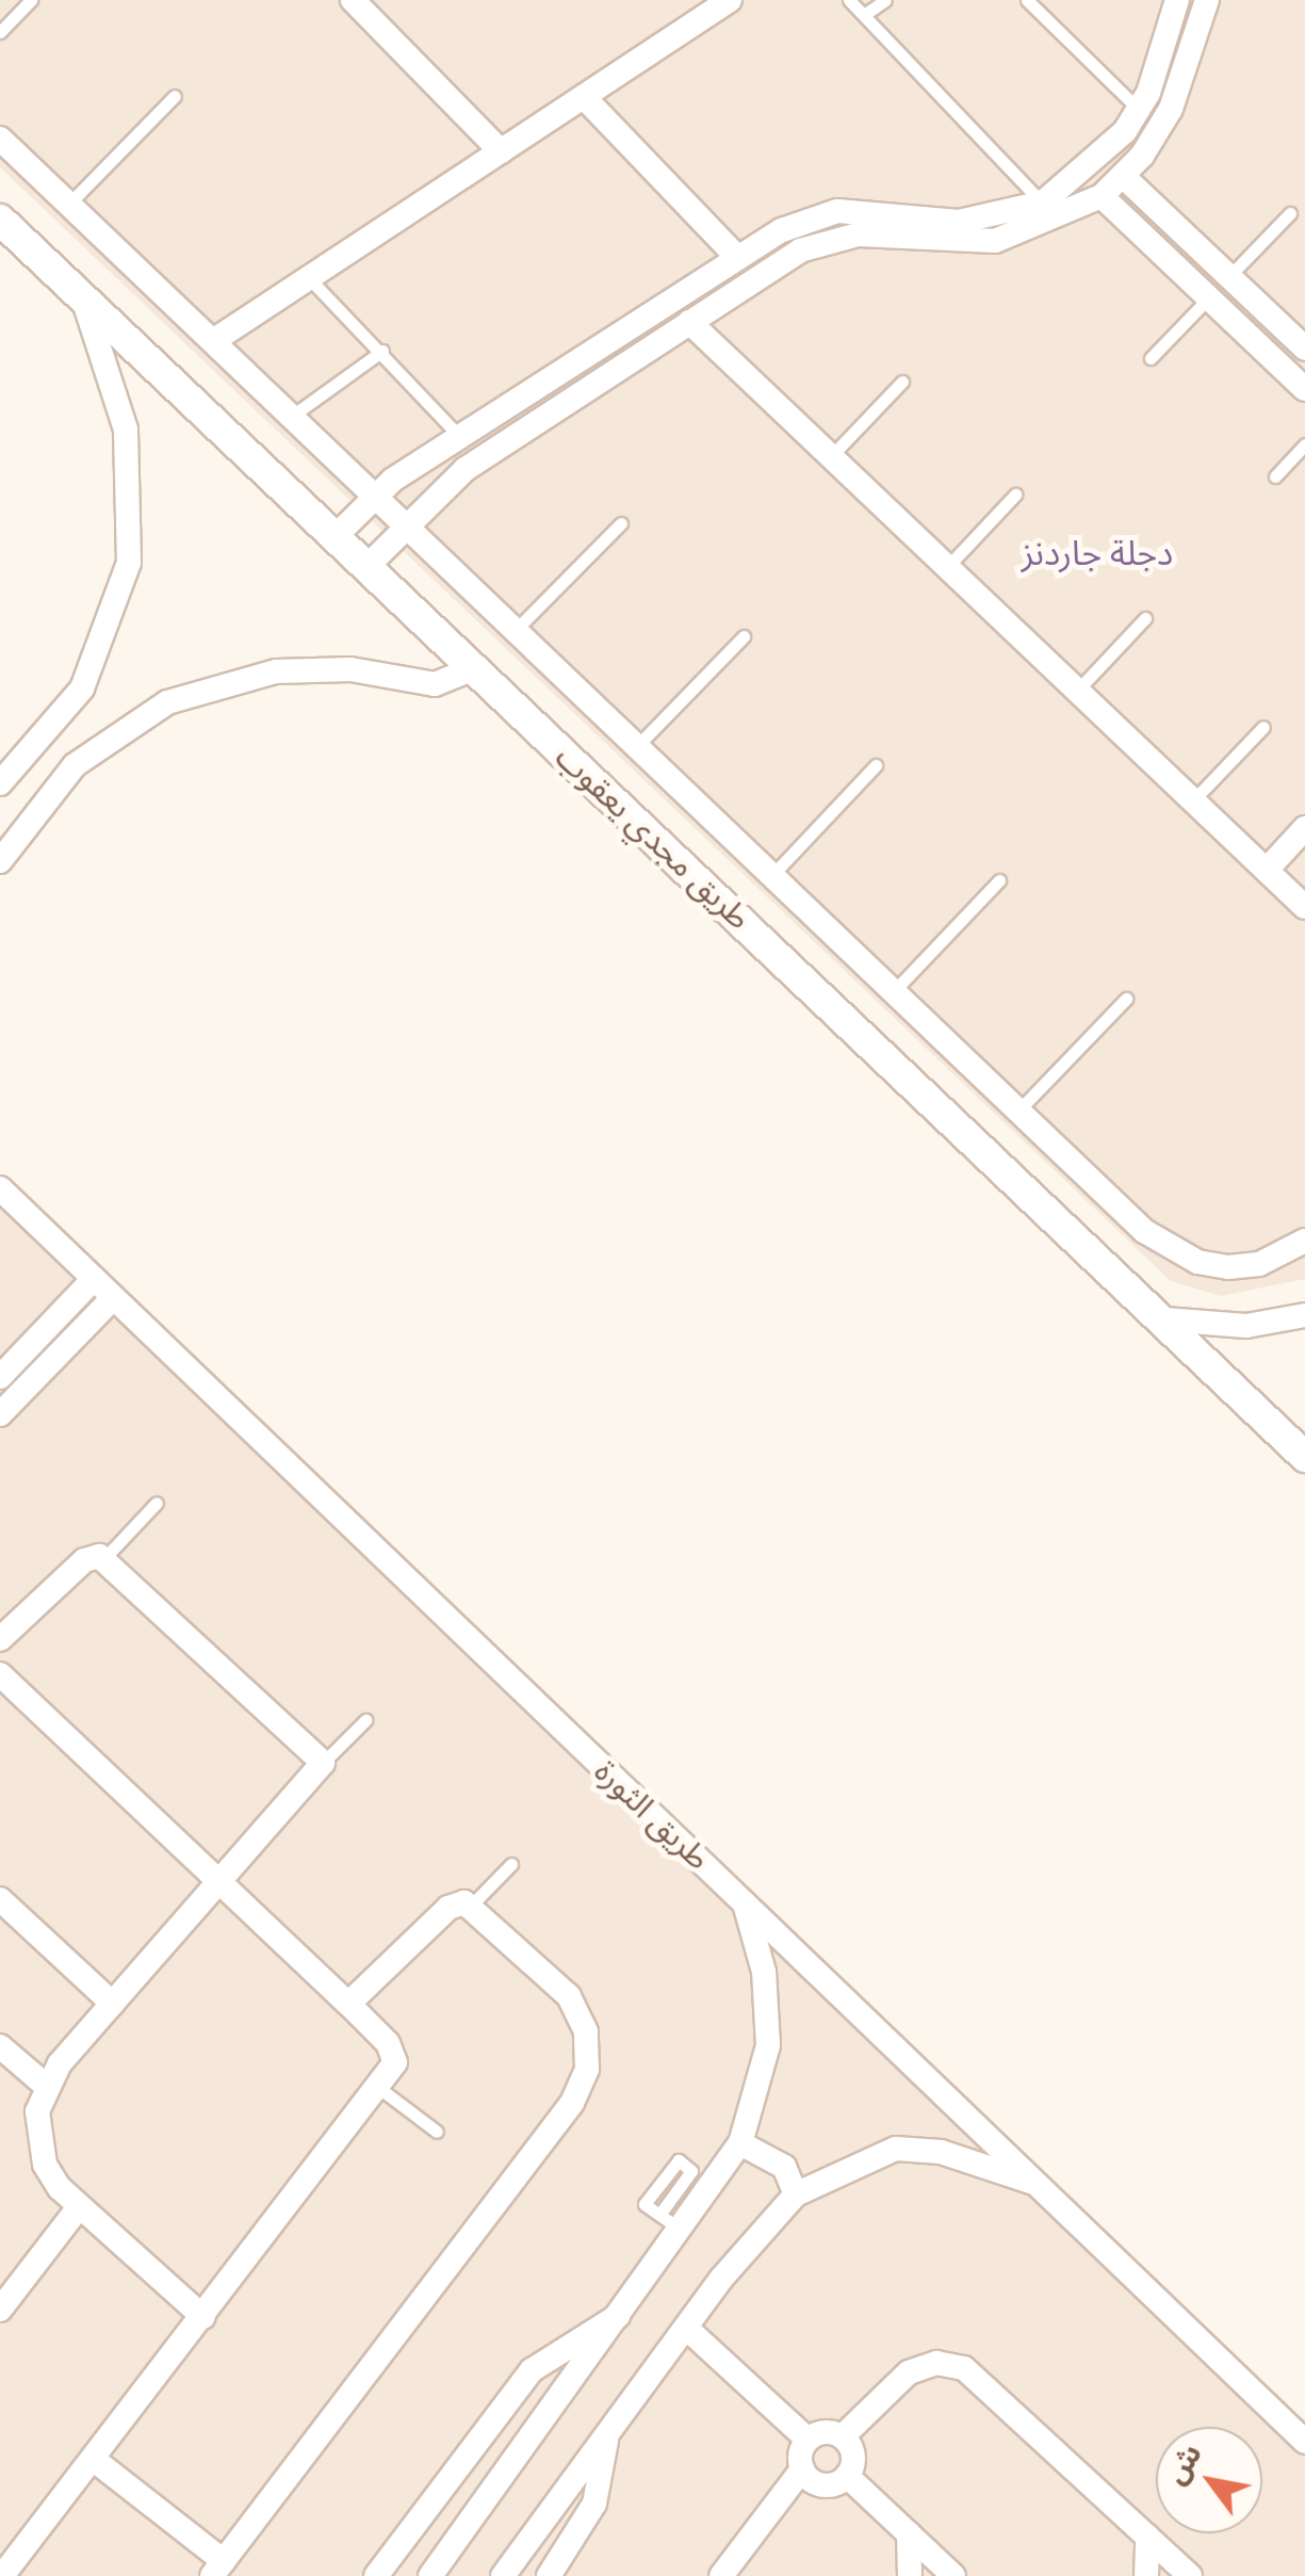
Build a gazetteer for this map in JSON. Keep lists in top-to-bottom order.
{
  "streets": {
    "street": ["طريق مجدي يعقوب", "طريق الثورة"]
  },
  "districts": ["دجلة جاردنز"],
  "north": "top left"
}
